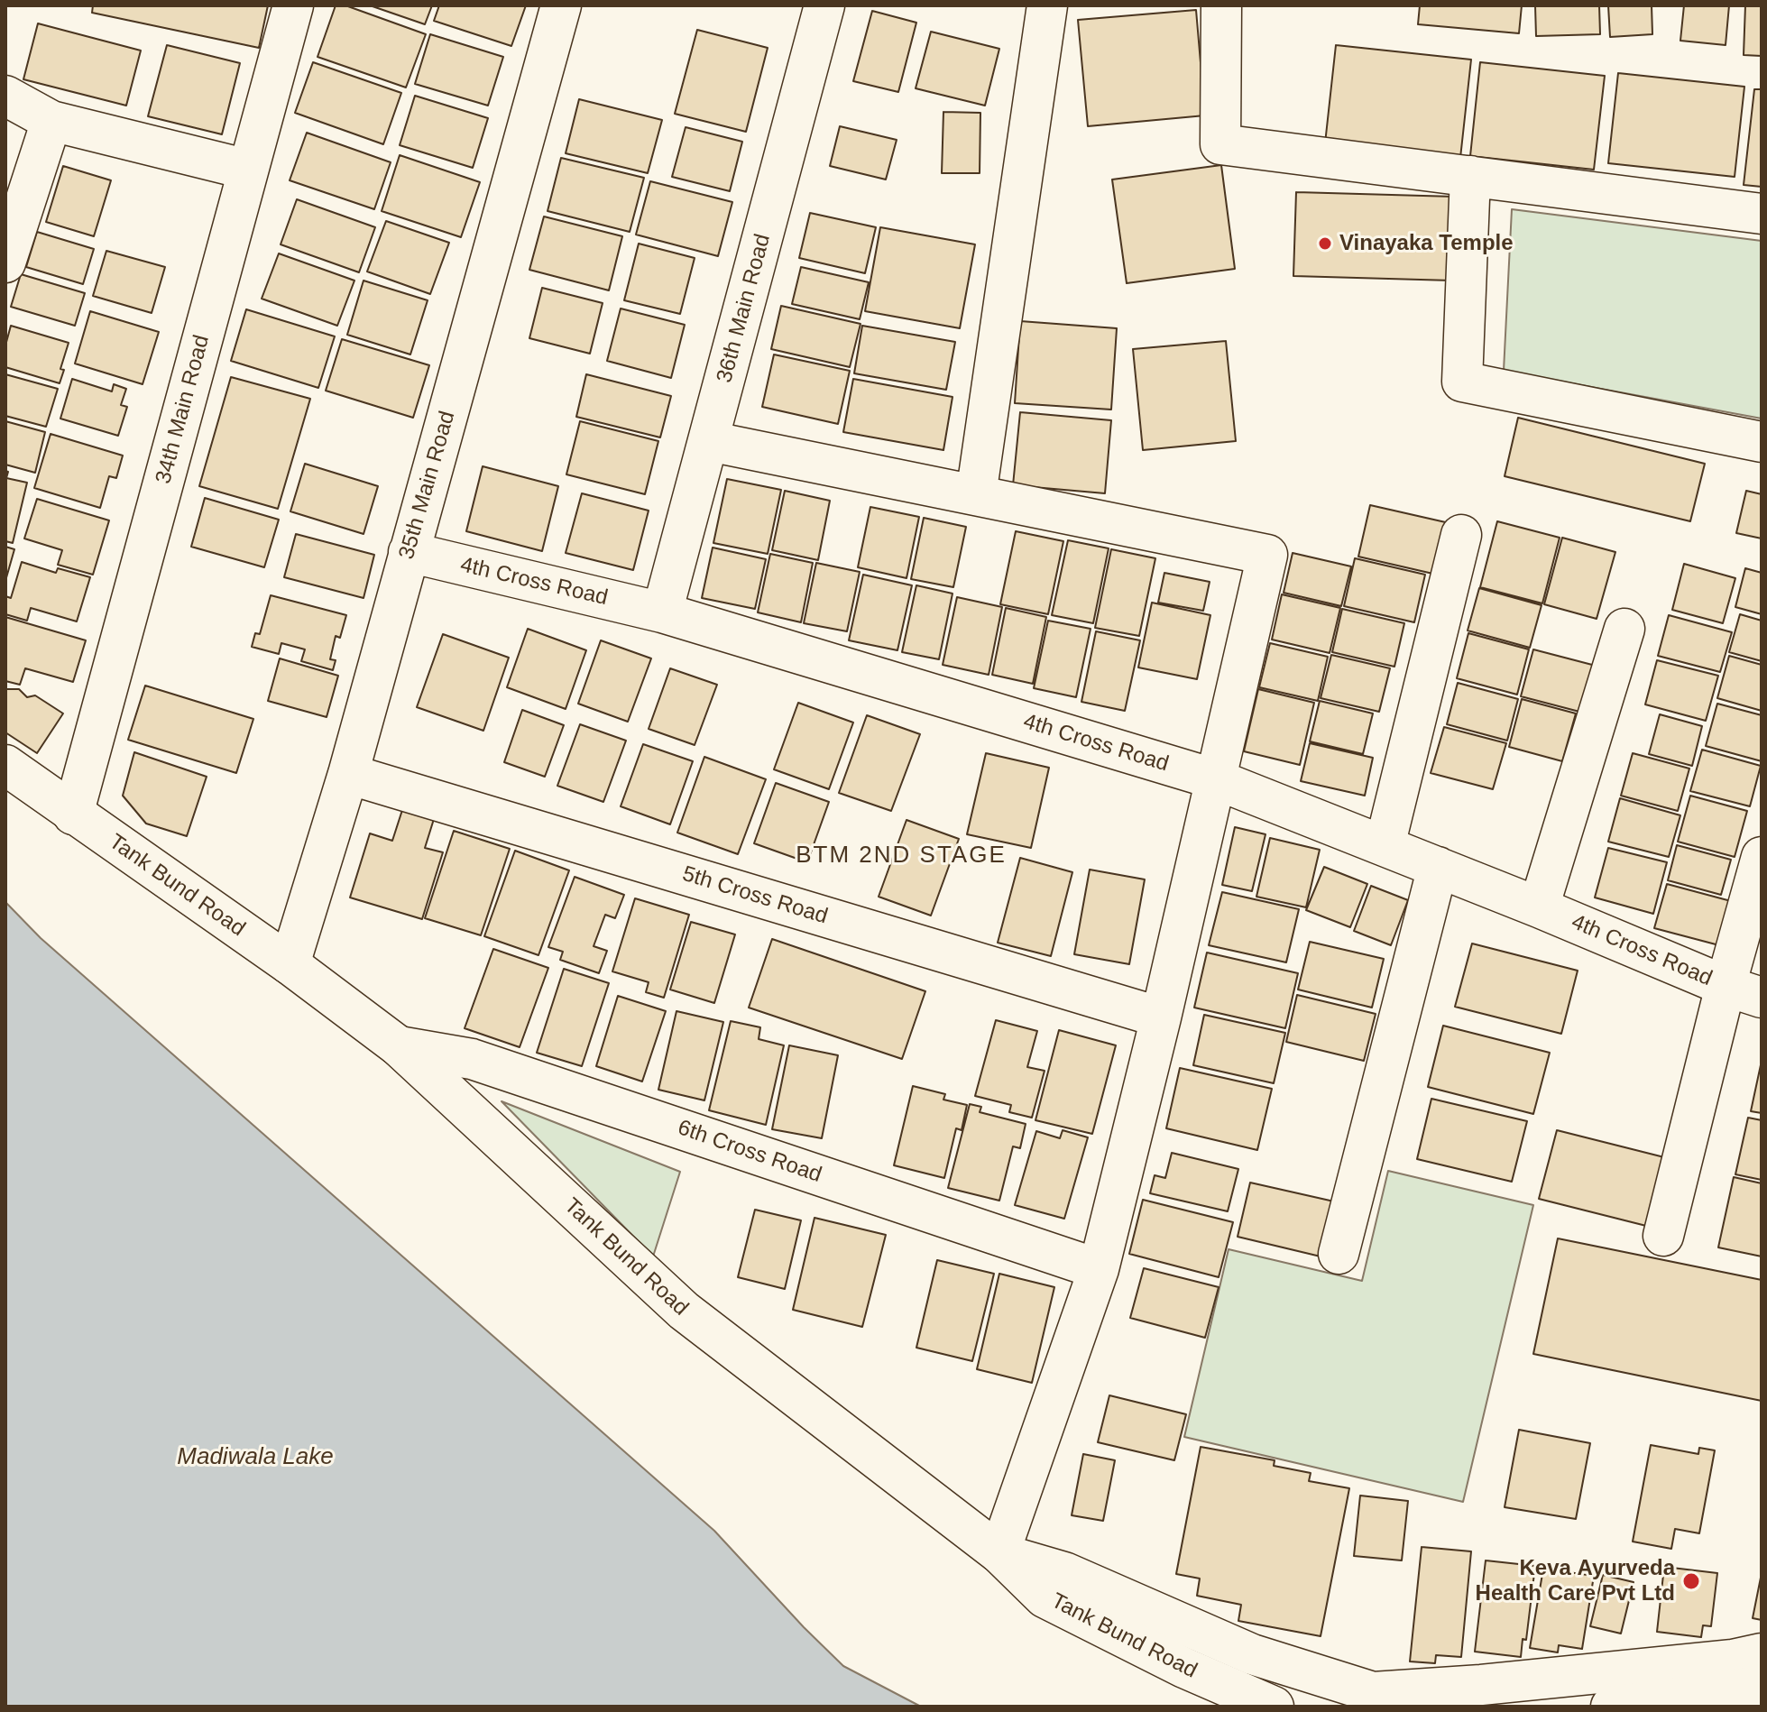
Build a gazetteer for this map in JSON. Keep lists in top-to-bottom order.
{
  "streets": {
    "street": [
      "36th Main Road",
      "34th Main Road",
      "35th Main Road",
      "4th Cross Road",
      "Tank Bund Road",
      "5th Cross Road",
      "6th Cross Road"
    ]
  },
  "crossings": [
    ["36th Main Road", "4th Cross Road"],
    ["34th Main Road", "Tank Bund Road"],
    ["35th Main Road", "4th Cross Road"],
    ["35th Main Road", "Tank Bund Road"],
    ["35th Main Road", "5th Cross Road"],
    ["Tank Bund Road", "6th Cross Road"]
  ],
  "districts": ["BTM 2ND STAGE"],
  "water": ["Madiwala Lake"],
  "places": ["Vinayaka Temple", "Keva Ayurveda Health Care Pvt Ltd"]
}
